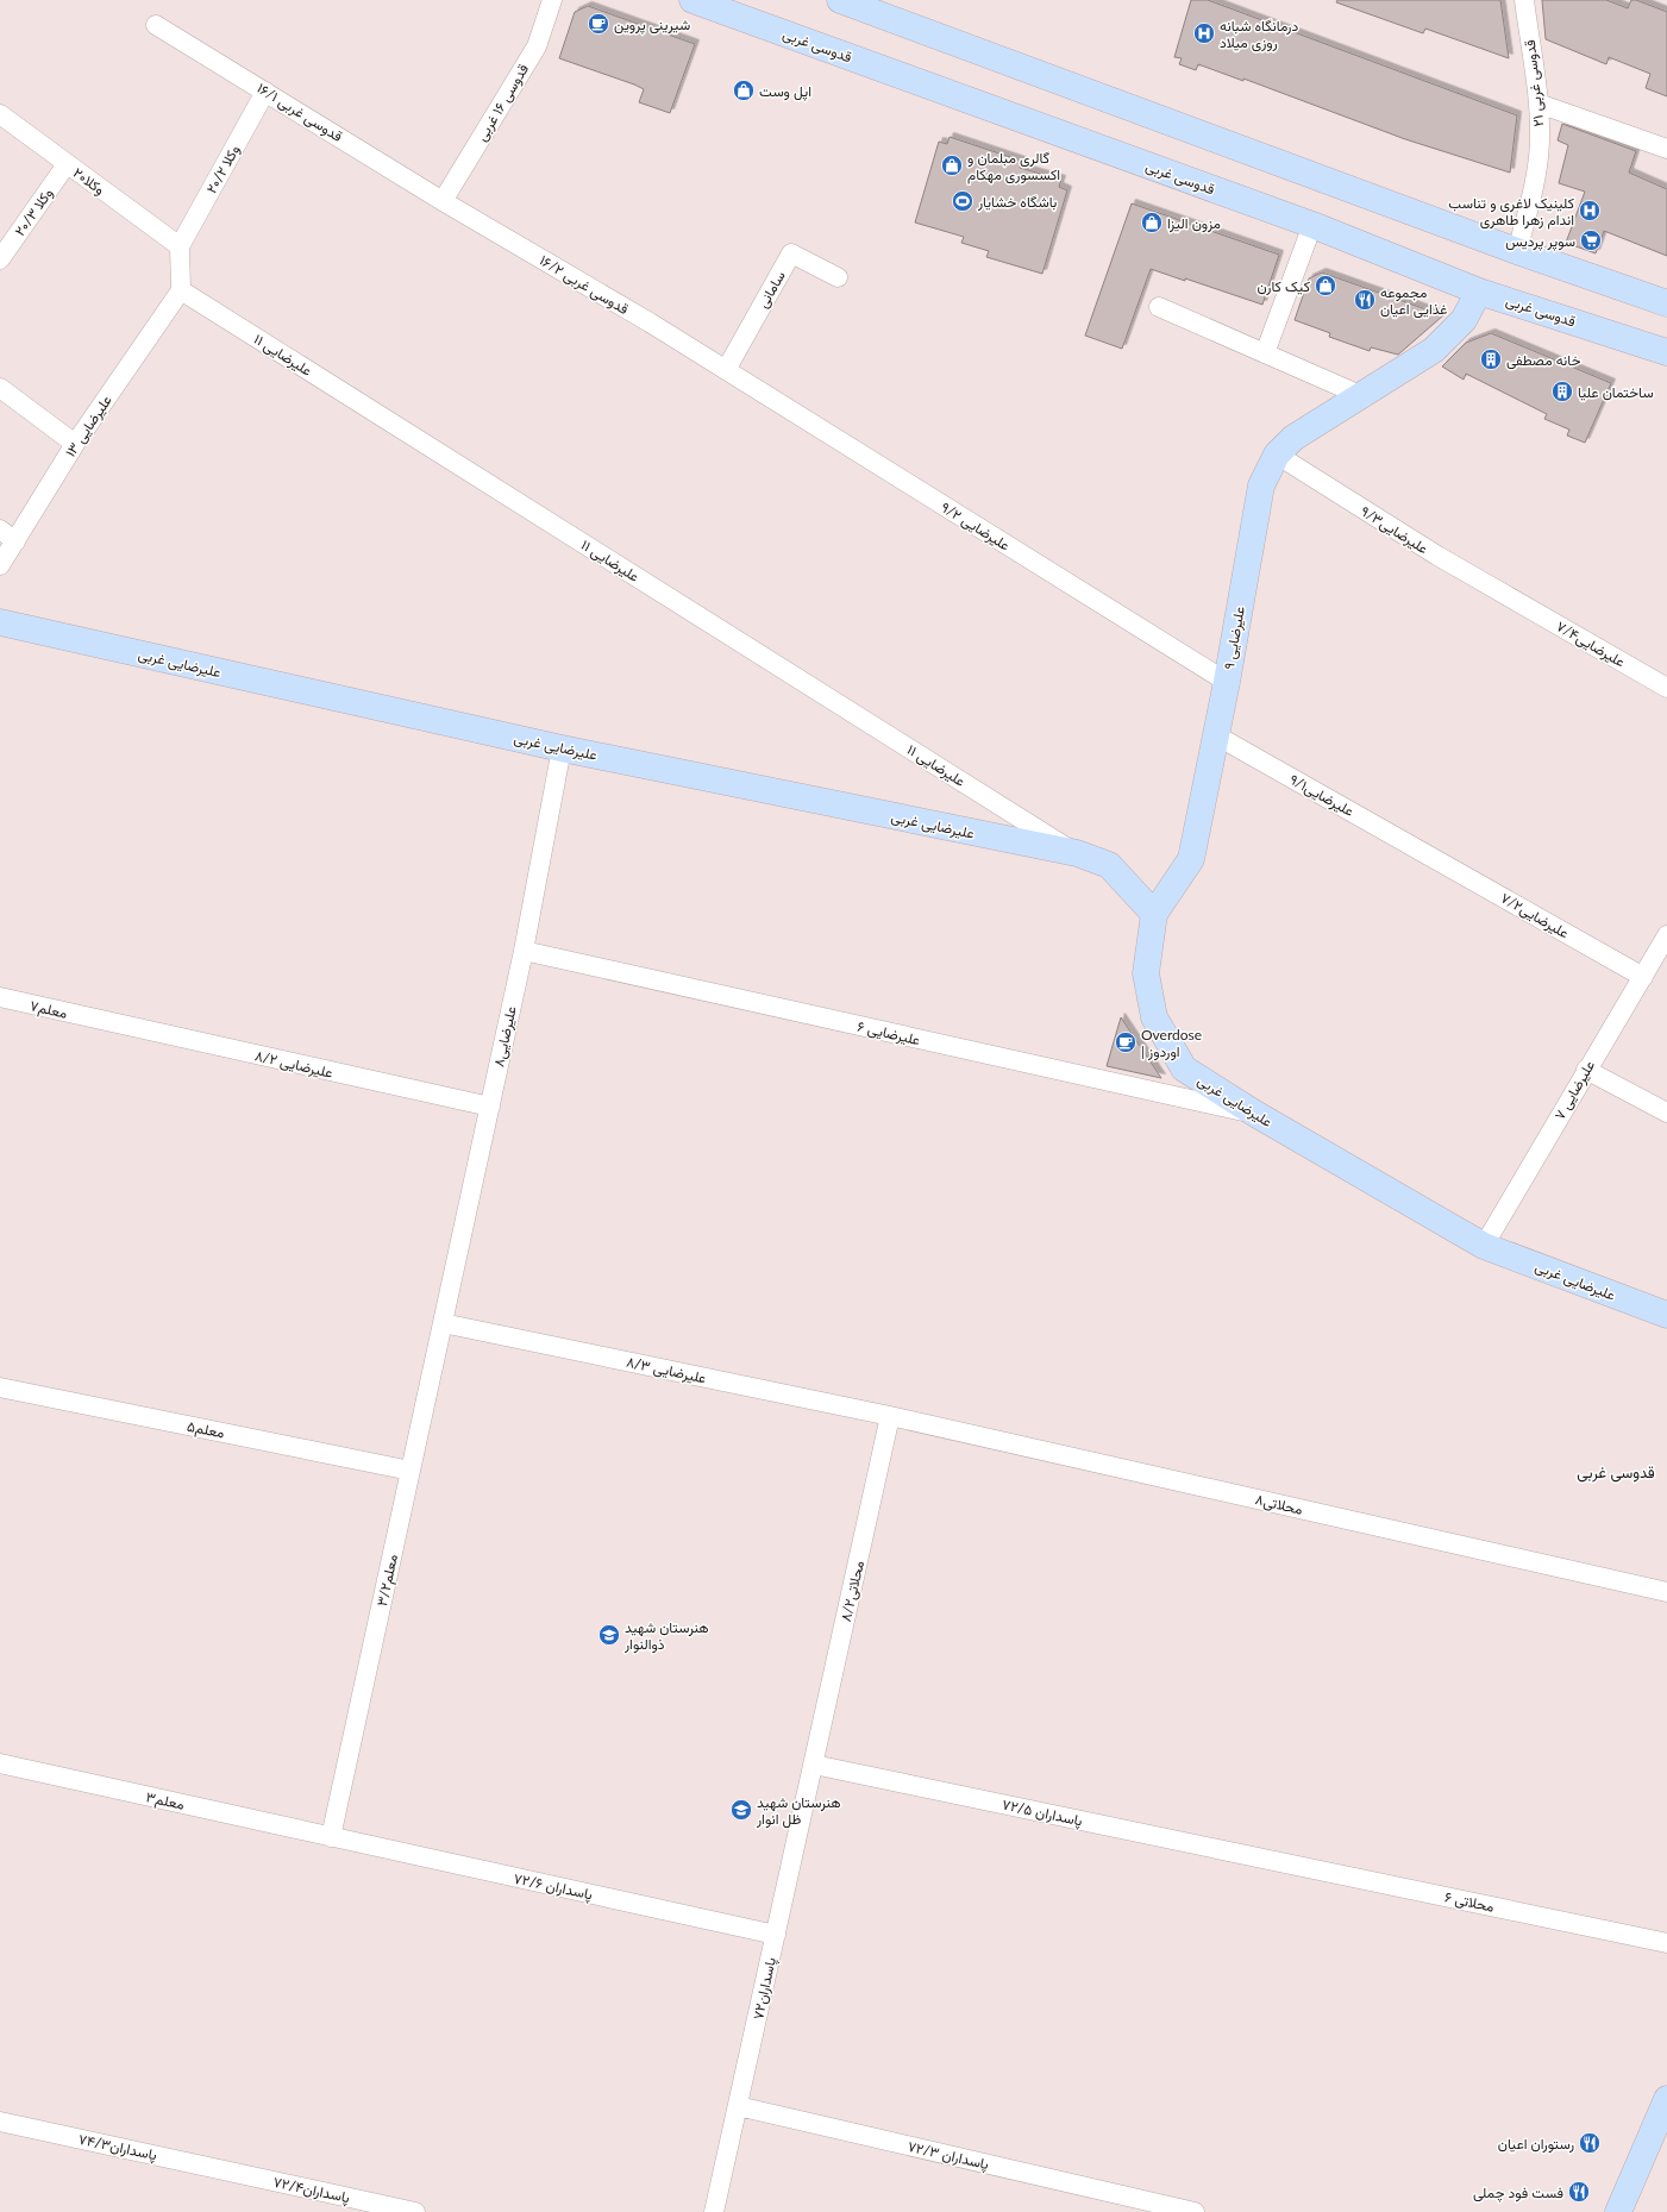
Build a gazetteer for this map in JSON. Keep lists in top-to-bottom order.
{
  "streets": {
    "street": [
      "قدوسی غربی",
      "۲۱ قدوسی غربی",
      "قدوسی ۱۶ غربی",
      "۱۶/۱ قدوسی غربی",
      "وکلا ۲۰/۲",
      "وکلا۲۰",
      "وکلا ۲۰/۳",
      "۱۶/۲ قدوسی غربی",
      "سامانی",
      "۱۱ علیرضایی",
      "۱۳ علیرضایی",
      "۹/۲ علیرضایی",
      "علیرضایی۹/۳",
      "۹ علیرضایی",
      "علیرضایی۷/۴",
      "علیرضایی غربی",
      "علیرضایی۹/۱",
      "علیرضایی۷/۲",
      "معلم۷",
      "۶ علیرضایی",
      "علیرضایی۸",
      "علیرضایی ۸/۲",
      "۷ علیرضایی",
      "۸/۳ علیرضایی",
      "معلم۵",
      "محلاتی۸",
      "معلم۳/۲",
      "محلاتی۸/۲",
      "معلم۳",
      "۷۲/۵ پاسداران",
      "۷۲/۶ پاسداران",
      "۶ محلاتی",
      "پاسداران۷۲",
      "پاسداران۷۴/۳",
      "۷۲/۳ پاسداران",
      "پاسداران۷۲/۴"
    ]
  },
  "crossings": [
    ["قدوسی غربی", "۹ علیرضایی"],
    ["قدوسی ۱۶ غربی", "۱۶/۱ قدوسی غربی"],
    ["قدوسی ۱۶ غربی", "۱۶/۲ قدوسی غربی"],
    ["۱۶/۱ قدوسی غربی", "وکلا ۲۰/۲"],
    ["۱۶/۱ قدوسی غربی", "۱۶/۲ قدوسی غربی"],
    ["وکلا ۲۰/۲", "وکلا۲۰"],
    ["وکلا۲۰", "وکلا ۲۰/۳"],
    ["۱۶/۲ قدوسی غربی", "سامانی"],
    ["۱۶/۲ قدوسی غربی", "۹/۲ علیرضایی"],
    ["سامانی", "۹/۲ علیرضایی"],
    ["۱۱ علیرضایی", "۱۳ علیرضایی"],
    ["۱۱ علیرضایی", "علیرضایی غربی"],
    ["۹/۲ علیرضایی", "۹ علیرضایی"],
    ["علیرضایی۹/۳", "۹ علیرضایی"],
    ["علیرضایی۹/۳", "علیرضایی۷/۴"],
    ["۹ علیرضایی", "علیرضایی غربی"],
    ["۹ علیرضایی", "علیرضایی۹/۱"],
    ["علیرضایی غربی", "۶ علیرضایی"],
    ["علیرضایی غربی", "علیرضایی۸"],
    ["علیرضایی غربی", "۷ علیرضایی"],
    ["علیرضایی۹/۱", "علیرضایی۷/۲"],
    ["علیرضایی۷/۲", "۷ علیرضایی"],
    ["معلم۷", "علیرضایی ۸/۲"],
    ["۶ علیرضایی", "علیرضایی۸"],
    ["علیرضایی۸", "علیرضایی ۸/۲"],
    ["علیرضایی۸", "۸/۳ علیرضایی"],
    ["علیرضایی۸", "معلم۳/۲"],
    ["۸/۳ علیرضایی", "محلاتی۸"],
    ["۸/۳ علیرضایی", "معلم۳/۲"],
    ["۸/۳ علیرضایی", "محلاتی۸/۲"],
    ["معلم۵", "معلم۳/۲"],
    ["محلاتی۸", "محلاتی۸/۲"],
    ["معلم۳/۲", "معلم۳"],
    ["معلم۳/۲", "۷۲/۶ پاسداران"],
    ["محلاتی۸/۲", "۷۲/۵ پاسداران"],
    ["محلاتی۸/۲", "پاسداران۷۲"],
    ["معلم۳", "۷۲/۶ پاسداران"],
    ["۷۲/۵ پاسداران", "۶ محلاتی"],
    ["۷۲/۵ پاسداران", "پاسداران۷۲"],
    ["۷۲/۶ پاسداران", "پاسداران۷۲"],
    ["پاسداران۷۲", "۷۲/۳ پاسداران"],
    ["پاسداران۷۴/۳", "پاسداران۷۲/۴"]
  ],
  "districts": ["قدوسی غربی"],
  "places": {
    "cafe": ["شیرینی پروین", "Overdose | اوردوز"],
    "hospital": ["درمانگاه شبانه روزی میلاد", "کلینیک لاغری و تناسب اندام زهرا طاهری"],
    "shop": [
      "اپل وست",
      "گالری مبلمان و اکسسوری مهکام",
      "مزون الیزا",
      "کیک کارن"
    ],
    "sports": ["باشگاه خشایار"],
    "supermarket": ["سوپر پردیس"],
    "restaurant": ["مجموعه غذایی اعیان", "رستوران اعیان", "فست فود چملی"],
    "building": ["خانه مصطفی", "ساختمان علیا"],
    "school or university": ["هنرستان شهید ذوالنوار", "هنرستان شهید ظل انوار"]
  }
}
